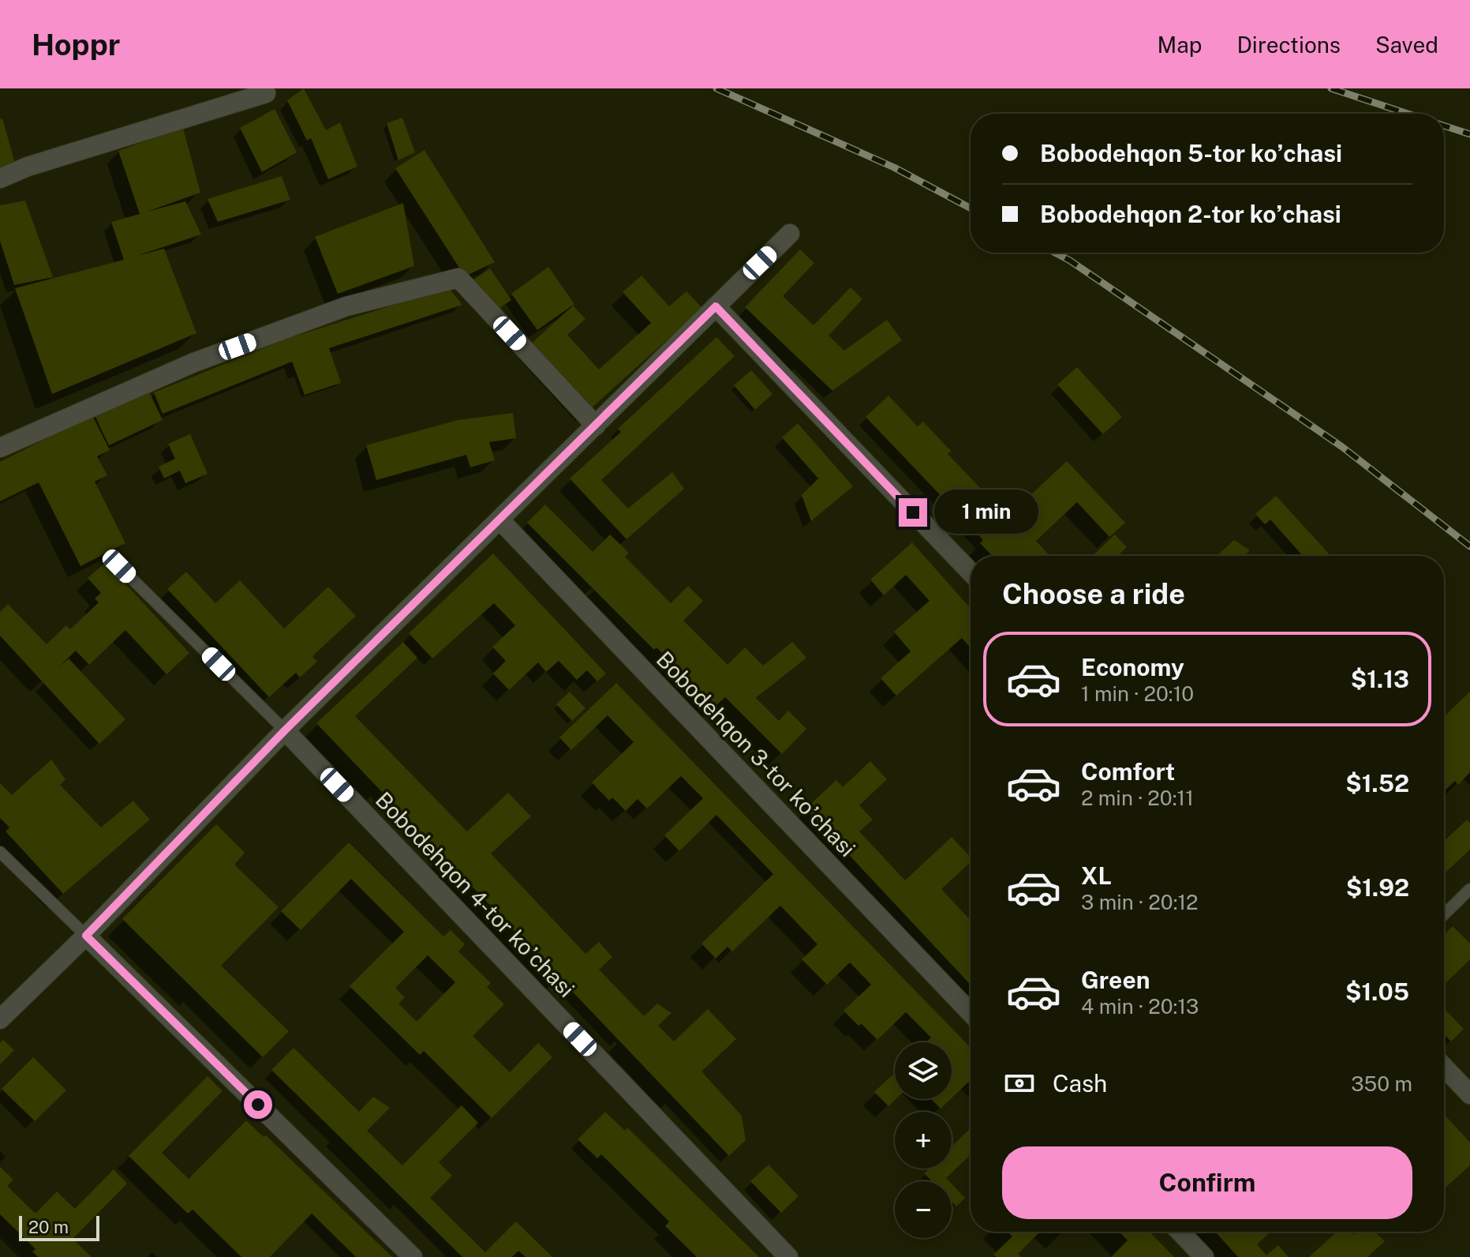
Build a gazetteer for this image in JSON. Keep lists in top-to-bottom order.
{
  "streets": {
    "street": ["Bobodehqon 3-tor koʼchasi", "Bobodehqon 4-tor koʼchasi"]
  },
  "scale_bar": "20 m",
  "page": {
    "header": "Hoppr",
    "nav": ["Map", "Directions", "Saved"],
    "banner": ["Bobodehqon 5-tor koʼchasi", "Bobodehqon 2-tor koʼchasi"],
    "bubble": "1 min",
    "heading": "Choose a ride",
    "list": [
      {
        "name": "Economy",
        "note": "1 min · 20:10",
        "value": "$1.13"
      },
      {
        "name": "Comfort",
        "note": "2 min · 20:11",
        "value": "$1.52"
      },
      {
        "name": "XL",
        "note": "3 min · 20:12",
        "value": "$1.92"
      },
      {
        "name": "Green",
        "note": "4 min · 20:13",
        "value": "$1.05"
      }
    ],
    "map_buttons": ["+", "−"],
    "pay": ["Cash", "350 m"],
    "buttons": "Confirm",
    "scale": "20 m"
  }
}
